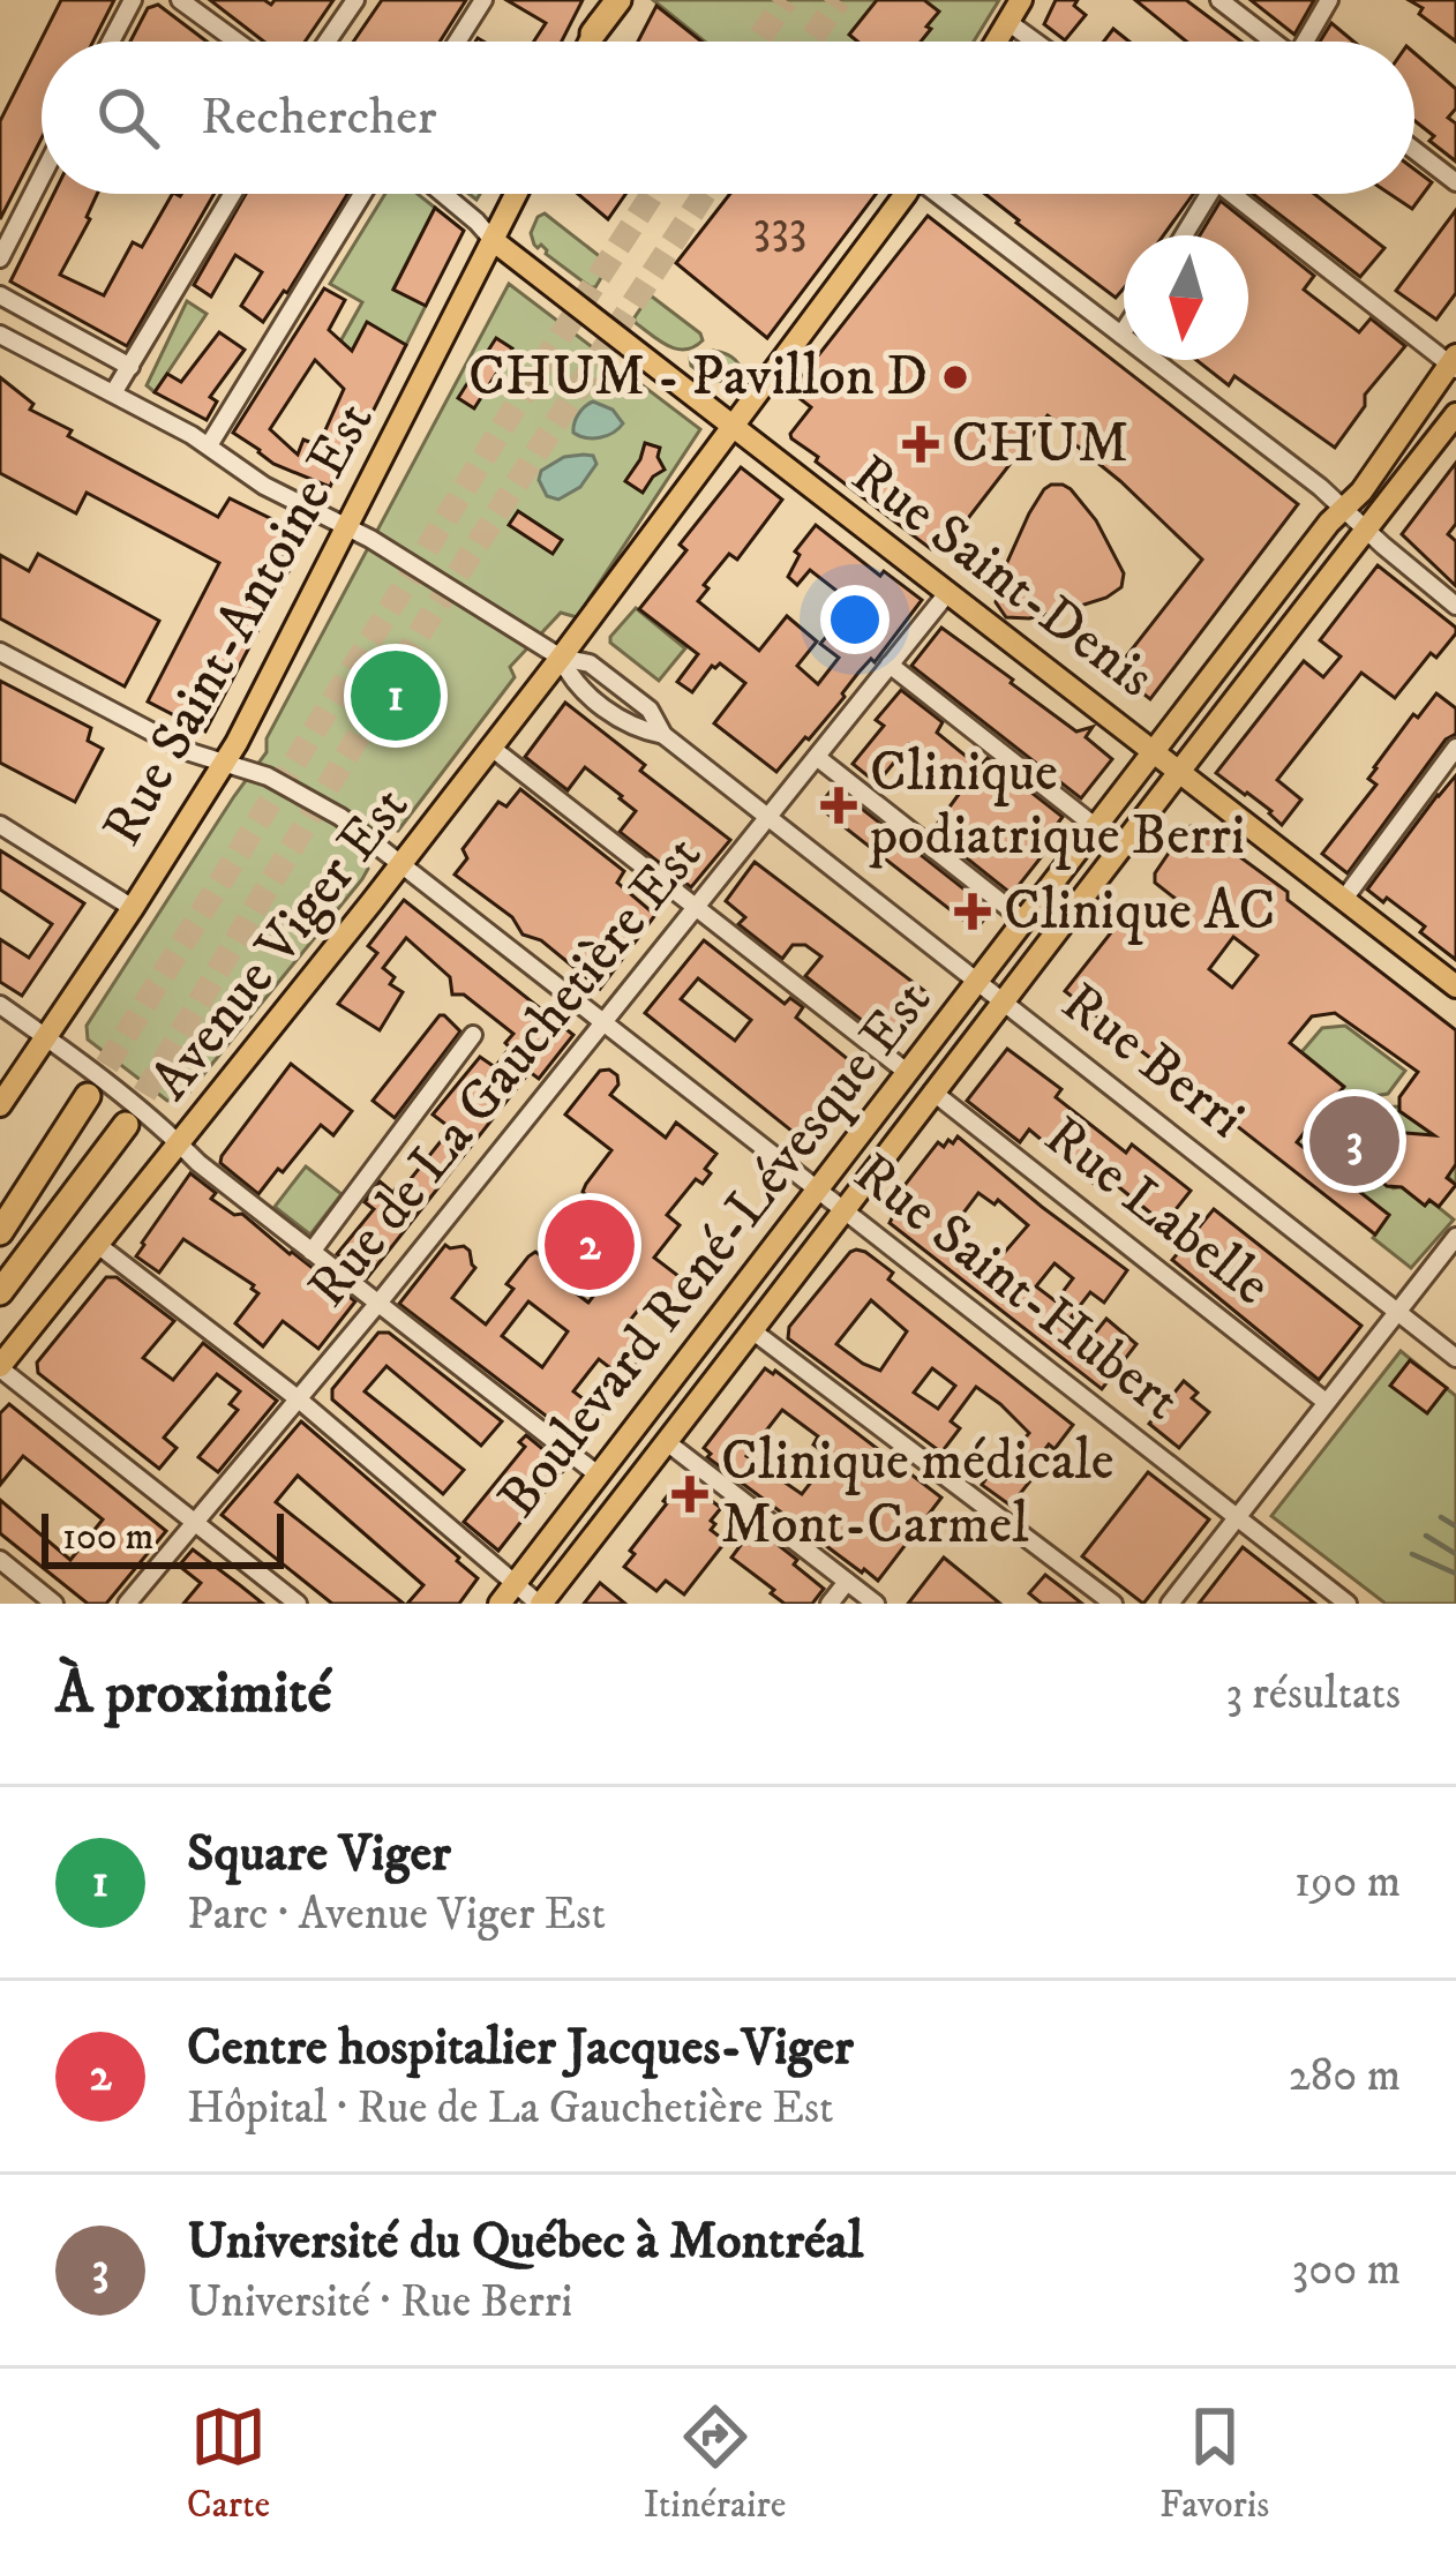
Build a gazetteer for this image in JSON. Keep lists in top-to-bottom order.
{
  "streets": {
    "main road": [
      "Rue Saint-Denis",
      "Rue Saint-Antoine Est",
      "Avenue Viger Est",
      "Boulevard René-Lévesque Est"
    ],
    "street": [
      "Rue Berri",
      "Rue de La Gauchetière Est",
      "Rue Labelle",
      "Rue Saint-Hubert"
    ]
  },
  "crossings": [
    ["Rue Saint-Denis", "Rue Saint-Antoine Est"],
    ["Rue Saint-Denis", "Avenue Viger Est"],
    ["Rue Saint-Denis", "Rue de La Gauchetière Est"],
    ["Rue Saint-Denis", "Boulevard René-Lévesque Est"],
    ["Rue Saint-Antoine Est", "Rue Berri"],
    ["Rue Saint-Antoine Est", "Rue Saint-Hubert"],
    ["Avenue Viger Est", "Rue Berri"],
    ["Avenue Viger Est", "Rue Saint-Hubert"],
    ["Rue Berri", "Rue de La Gauchetière Est"],
    ["Rue Berri", "Boulevard René-Lévesque Est"],
    ["Rue de La Gauchetière Est", "Rue Saint-Hubert"],
    ["Rue Labelle", "Boulevard René-Lévesque Est"],
    ["Boulevard René-Lévesque Est", "Rue Saint-Hubert"]
  ],
  "places": {
    "other": ["CHUM - Pavillon D"],
    "health": [
      "CHUM",
      "Clinique podiatrique Berri",
      "Clinique AC",
      "Clinique médicale Mont-Carmel"
    ]
  },
  "house_numbers": ["333"],
  "scale_bar": "100 m",
  "north": "bottom",
  "page": {
    "search": "Rechercher",
    "pins": ["1", "3", "2"],
    "scale": "100 m",
    "heading": ["À proximité", "3 résultats"],
    "list": [
      {
        "mark": "1",
        "name": "Square Viger",
        "note": "Parc · Avenue Viger Est",
        "value": "190 m"
      },
      {
        "mark": "2",
        "name": "Centre hospitalier Jacques-Viger",
        "note": "Hôpital · Rue de La Gauchetière Est",
        "value": "280 m"
      },
      {
        "mark": "3",
        "name": "Université du Québec à Montréal",
        "note": "Université · Rue Berri",
        "value": "300 m"
      }
    ],
    "nav": ["Carte", "Itinéraire", "Favoris"]
  }
}
